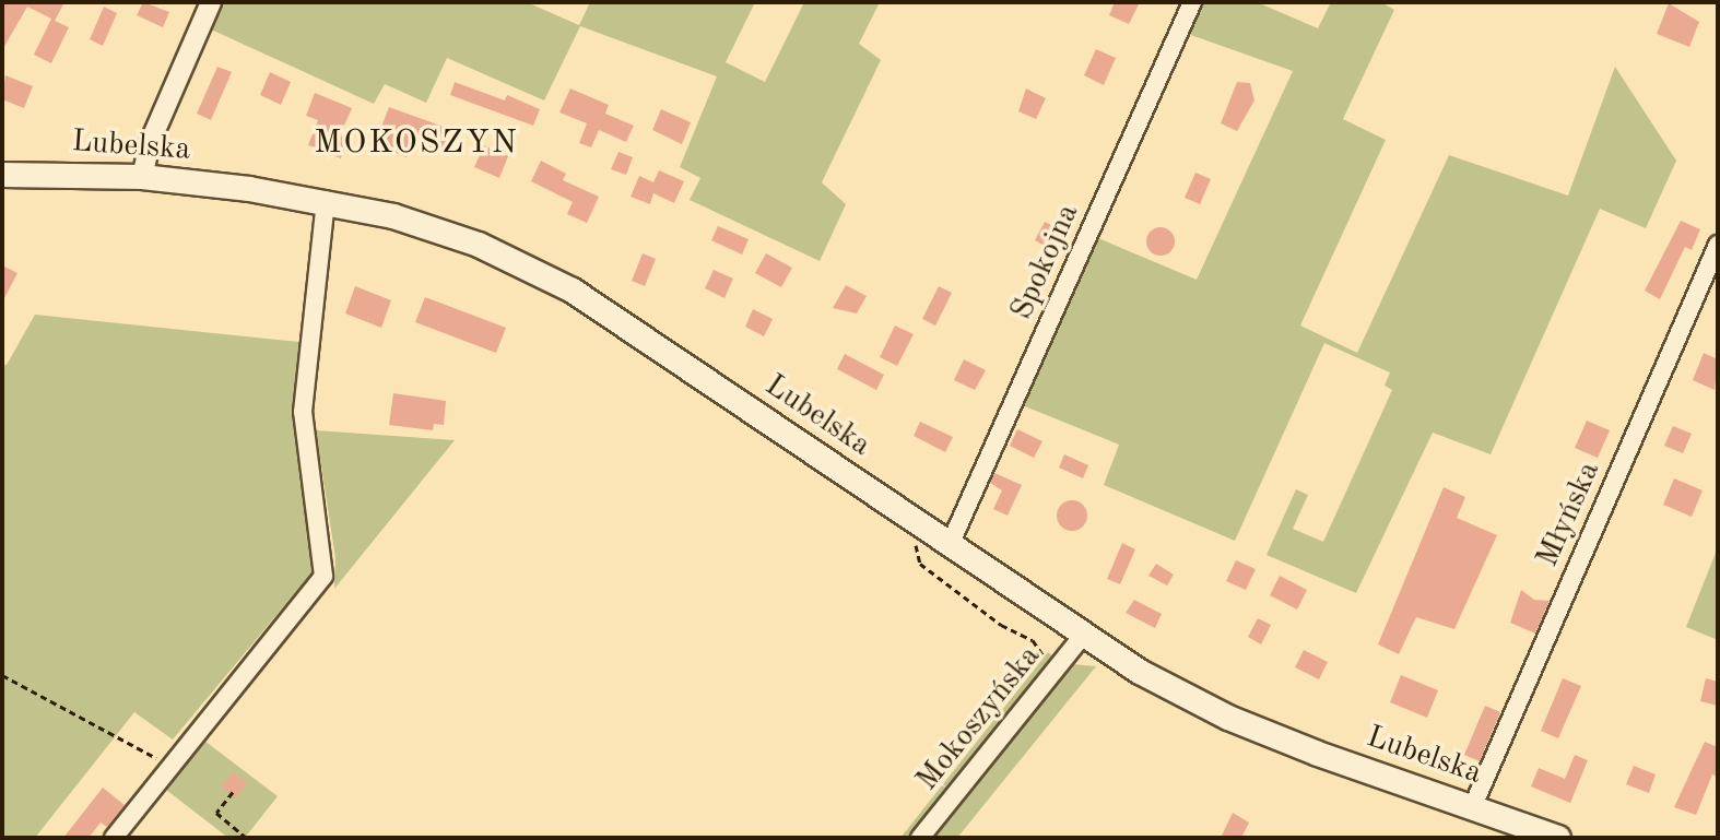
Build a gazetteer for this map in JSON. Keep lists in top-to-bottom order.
{
  "streets": {
    "main road": ["Lubelska"],
    "street": ["Spokojna", "Młyńska", "Mokoszyńska"]
  },
  "crossings": [
    ["Lubelska", "Spokojna"],
    ["Lubelska", "Młyńska"],
    ["Lubelska", "Mokoszyńska"]
  ],
  "districts": ["MOKOSZYN"]
}
